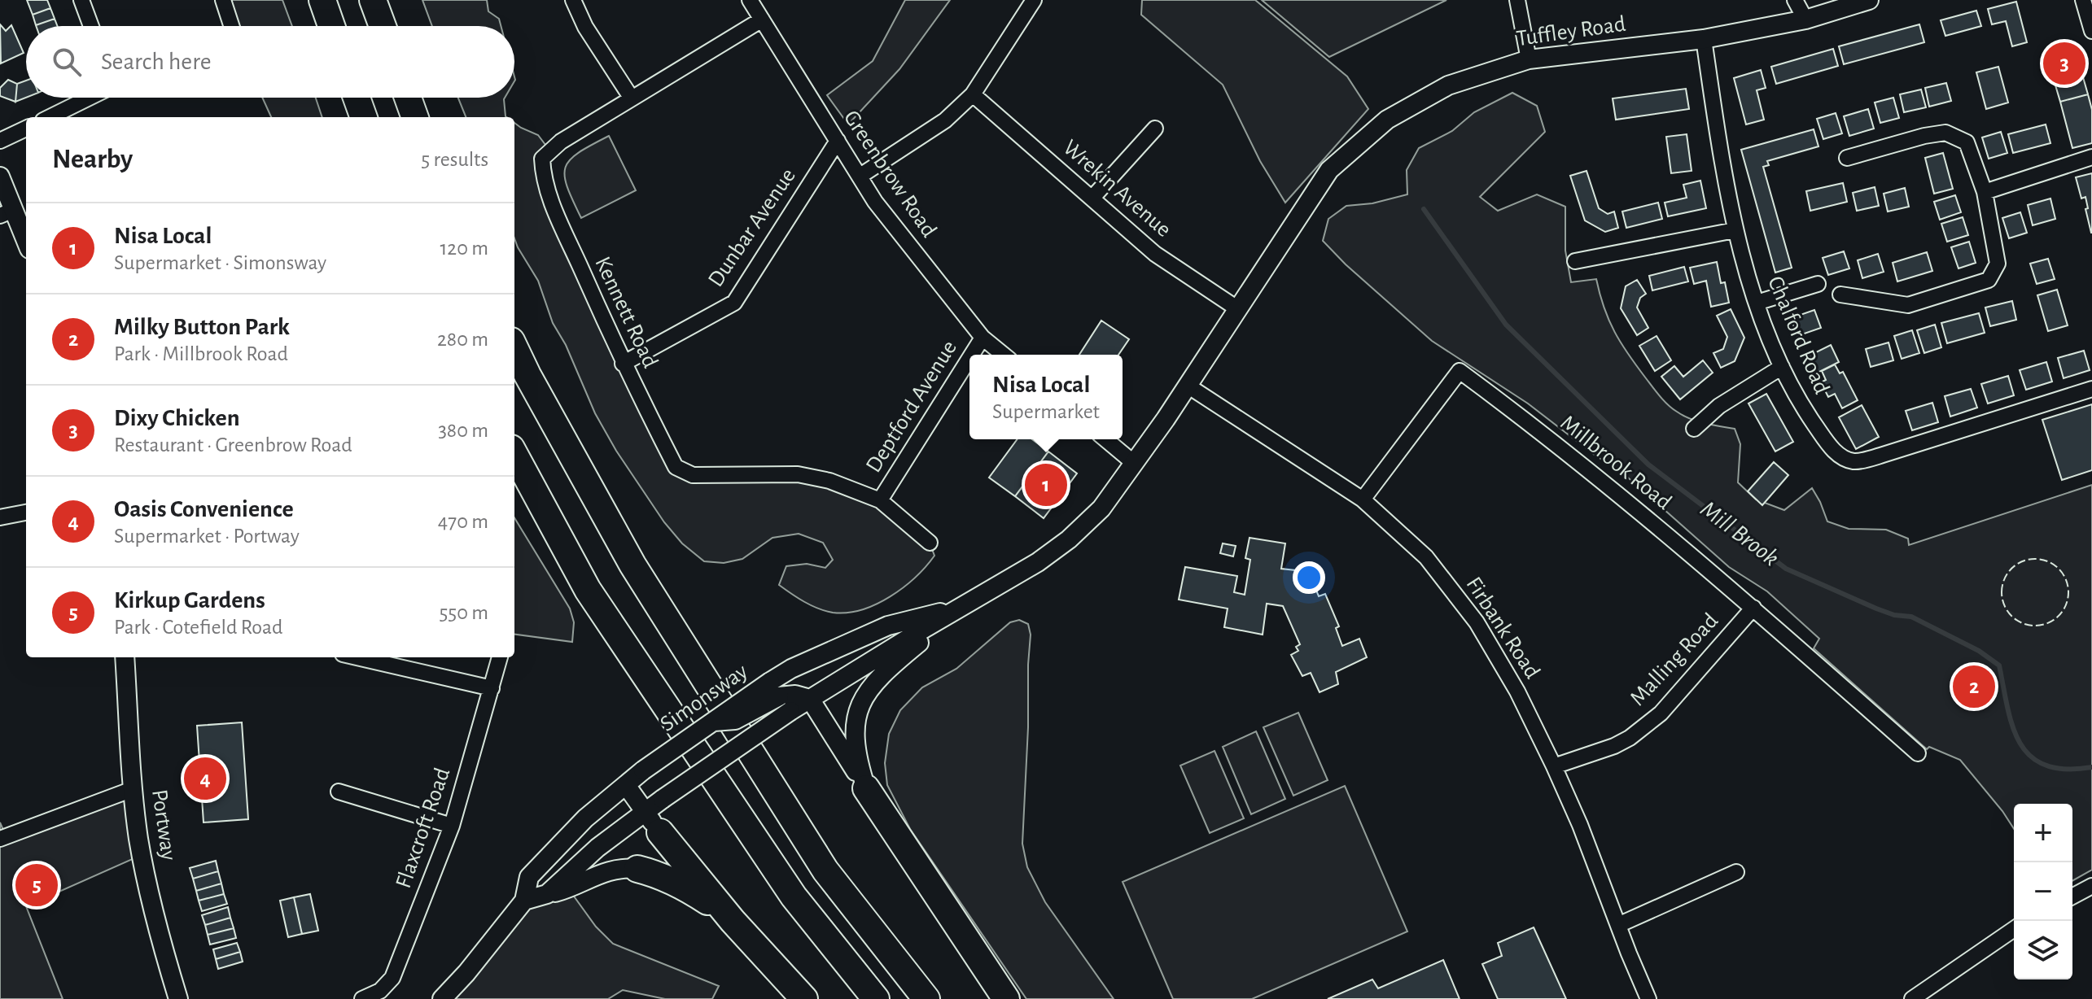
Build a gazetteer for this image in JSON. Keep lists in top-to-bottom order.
{
  "streets": {
    "street": [
      "Tuffley Road",
      "Greenbrow Road",
      "Wrekin Avenue",
      "Dunbar Avenue",
      "Kennett Road",
      "Chalford Road",
      "Deptford Avenue",
      "Millbrook Road",
      "Firbank Road",
      "Malling Road",
      "Simonsway",
      "Portway",
      "Flaxcroft Road"
    ]
  },
  "crossings": [
    ["Tuffley Road", "Wrekin Avenue"],
    ["Tuffley Road", "Chalford Road"],
    ["Tuffley Road", "Firbank Road"],
    ["Tuffley Road", "Simonsway"],
    ["Greenbrow Road", "Dunbar Avenue"],
    ["Greenbrow Road", "Kennett Road"],
    ["Greenbrow Road", "Deptford Avenue"],
    ["Dunbar Avenue", "Kennett Road"],
    ["Kennett Road", "Deptford Avenue"],
    ["Millbrook Road", "Firbank Road"],
    ["Millbrook Road", "Malling Road"],
    ["Firbank Road", "Malling Road"],
    ["Firbank Road", "Simonsway"]
  ],
  "water": ["Mill Brook"],
  "page": {
    "search": "Search here",
    "pins": [
      "3",
      "1",
      "2",
      "4",
      "5"
    ],
    "heading": ["Nearby", "5 results"],
    "list": [
      {
        "mark": "1",
        "name": "Nisa Local",
        "note": "Supermarket · Simonsway",
        "value": "120 m"
      },
      {
        "mark": "2",
        "name": "Milky Button Park",
        "note": "Park · Millbrook Road",
        "value": "280 m"
      },
      {
        "mark": "3",
        "name": "Dixy Chicken",
        "note": "Restaurant · Greenbrow Road",
        "value": "380 m"
      },
      {
        "mark": "4",
        "name": "Oasis Convenience",
        "note": "Supermarket · Portway",
        "value": "470 m"
      },
      {
        "mark": "5",
        "name": "Kirkup Gardens",
        "note": "Park · Cotefield Road",
        "value": "550 m"
      }
    ],
    "popup": ["Nisa Local", "Supermarket"],
    "map_buttons": ["+", "−"]
  }
}
